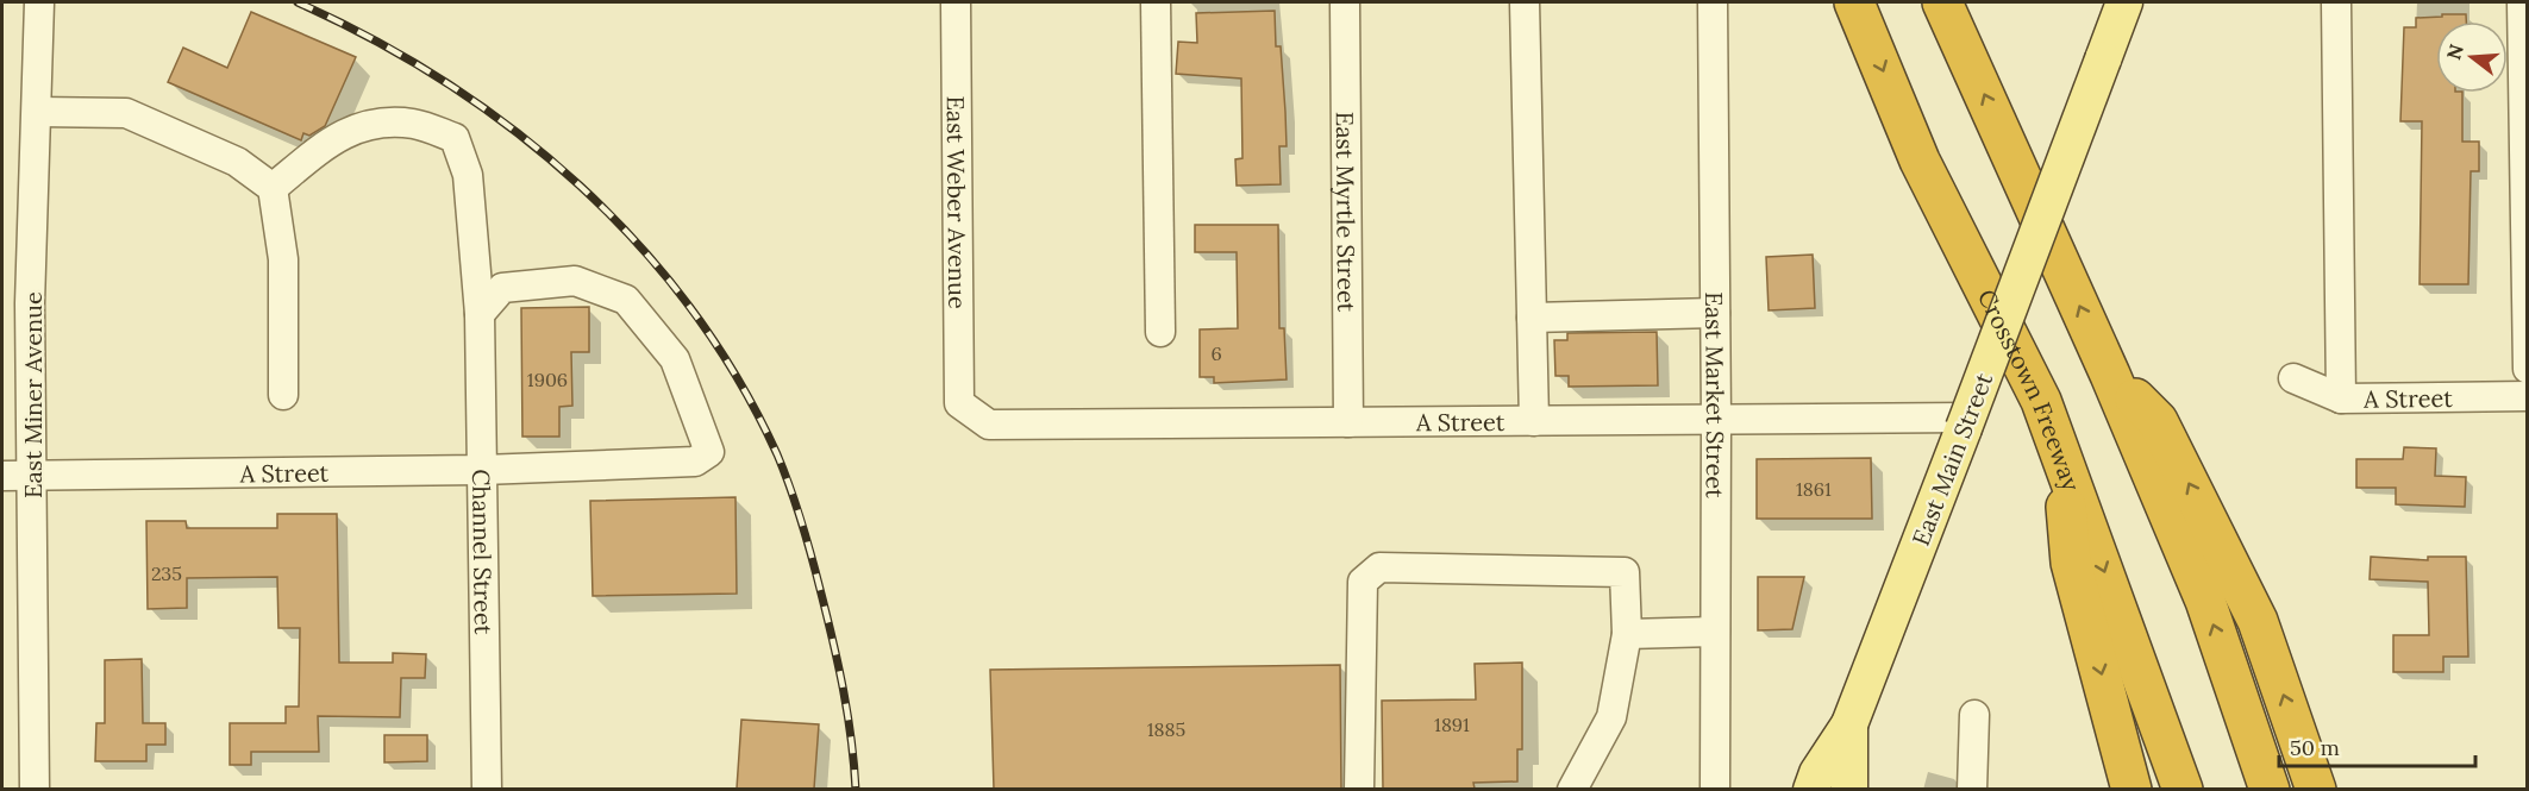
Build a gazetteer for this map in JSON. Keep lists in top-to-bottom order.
{
  "streets": {
    "highway": ["Crosstown Freeway"],
    "main road": ["East Main Street"],
    "street": [
      "East Weber Avenue",
      "East Myrtle Street",
      "East Miner Avenue",
      "East Market Street",
      "A Street",
      "Channel Street"
    ]
  },
  "crossings": [
    ["East Weber Avenue", "A Street"],
    ["East Myrtle Street", "A Street"],
    ["East Miner Avenue", "A Street"],
    ["East Market Street", "A Street"],
    ["A Street", "East Main Street"],
    ["A Street", "Channel Street"]
  ],
  "house_numbers": [
    "6",
    "1906",
    "1861",
    "235",
    "1891",
    "1885"
  ],
  "scale_bar": "50 m",
  "north": "left"
}
